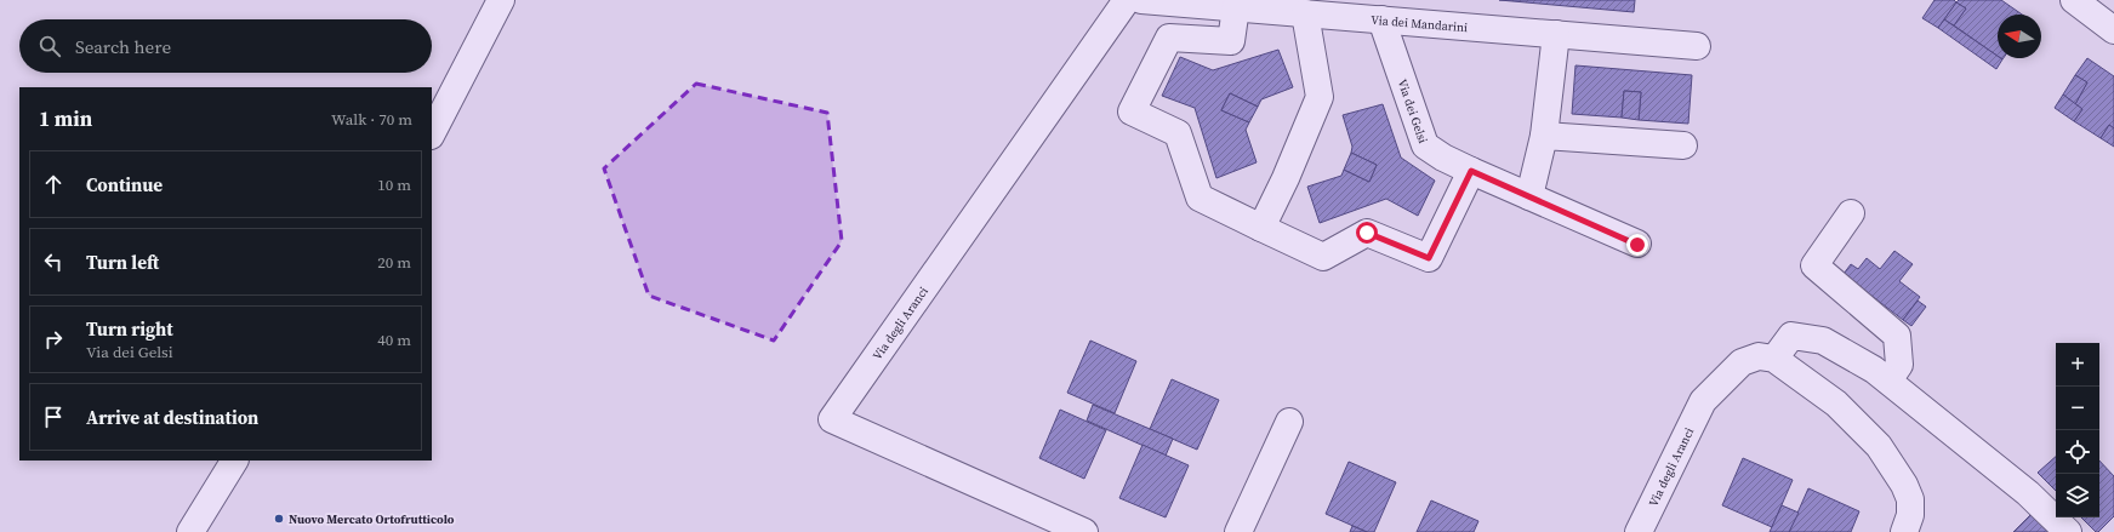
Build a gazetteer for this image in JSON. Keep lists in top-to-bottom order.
{
  "streets": {
    "street": ["Via dei Mandarini", "Via dei Gelsi", "Via degli Aranci"]
  },
  "crossings": [
    ["Via dei Mandarini", "Via dei Gelsi"]
  ],
  "places": ["Nuovo Mercato Ortofrutticolo"],
  "north": "left",
  "page": {
    "search": "Search here",
    "heading": ["1 min", "Walk · 70 m"],
    "list": [
      ["Continue", "10 m"],
      ["Turn left", "20 m"],
      ["Turn right", "Via dei Gelsi", "40 m"],
      "Arrive at destination"
    ],
    "map_buttons": ["+", "−"]
  }
}
